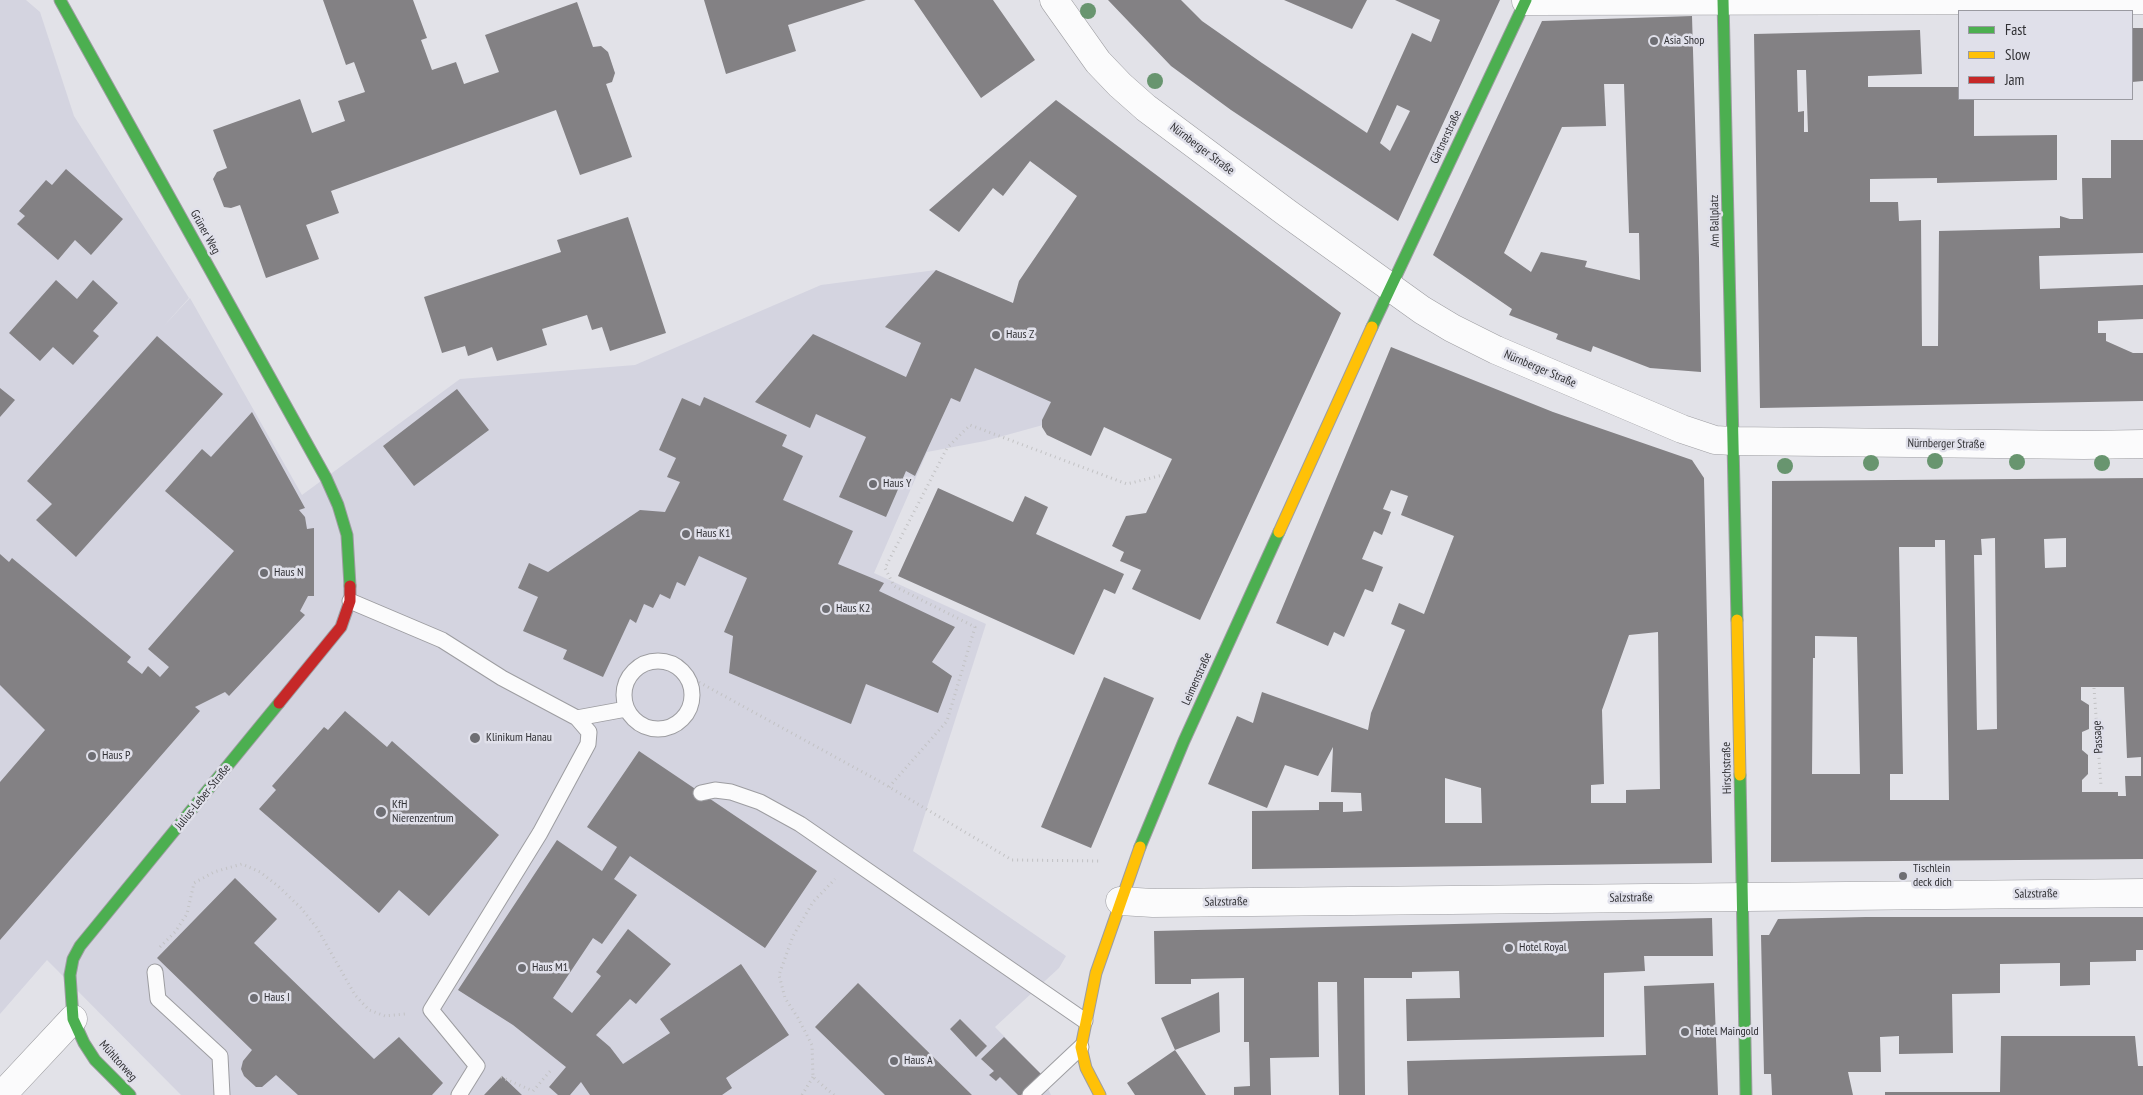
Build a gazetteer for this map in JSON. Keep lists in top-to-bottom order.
{
  "streets": {
    "street": [
      "Gärtnerstraße",
      "Nürnberger Straße",
      "Am Ballplatz",
      "Grüner Weg",
      "Leimenstraße",
      "Hirschstraße",
      "Julius-Leber-Straße",
      "Salzstraße",
      "Mühltorweg"
    ],
    "path": ["Passage"]
  },
  "crossings": [
    ["Gärtnerstraße", "Nürnberger Straße"],
    ["Gärtnerstraße", "Leimenstraße"],
    ["Nürnberger Straße", "Am Ballplatz"],
    ["Nürnberger Straße", "Leimenstraße"],
    ["Nürnberger Straße", "Hirschstraße"],
    ["Am Ballplatz", "Hirschstraße"],
    ["Grüner Weg", "Julius-Leber-Straße"],
    ["Leimenstraße", "Salzstraße"],
    ["Hirschstraße", "Salzstraße"],
    ["Julius-Leber-Straße", "Mühltorweg"]
  ],
  "places": [
    "Asia Shop",
    "Haus Z",
    "Haus Y",
    "Haus K1",
    "Haus N",
    "Haus K2",
    "Klinikum Hanau",
    "Haus P",
    "KfH Nierenzentrum",
    "Tischlein deck dich",
    "Hotel Royal",
    "Haus M1",
    "Haus I",
    "Hotel Maingold",
    "Haus A"
  ],
  "legend": ["Fast", "Slow", "Jam"]
}
